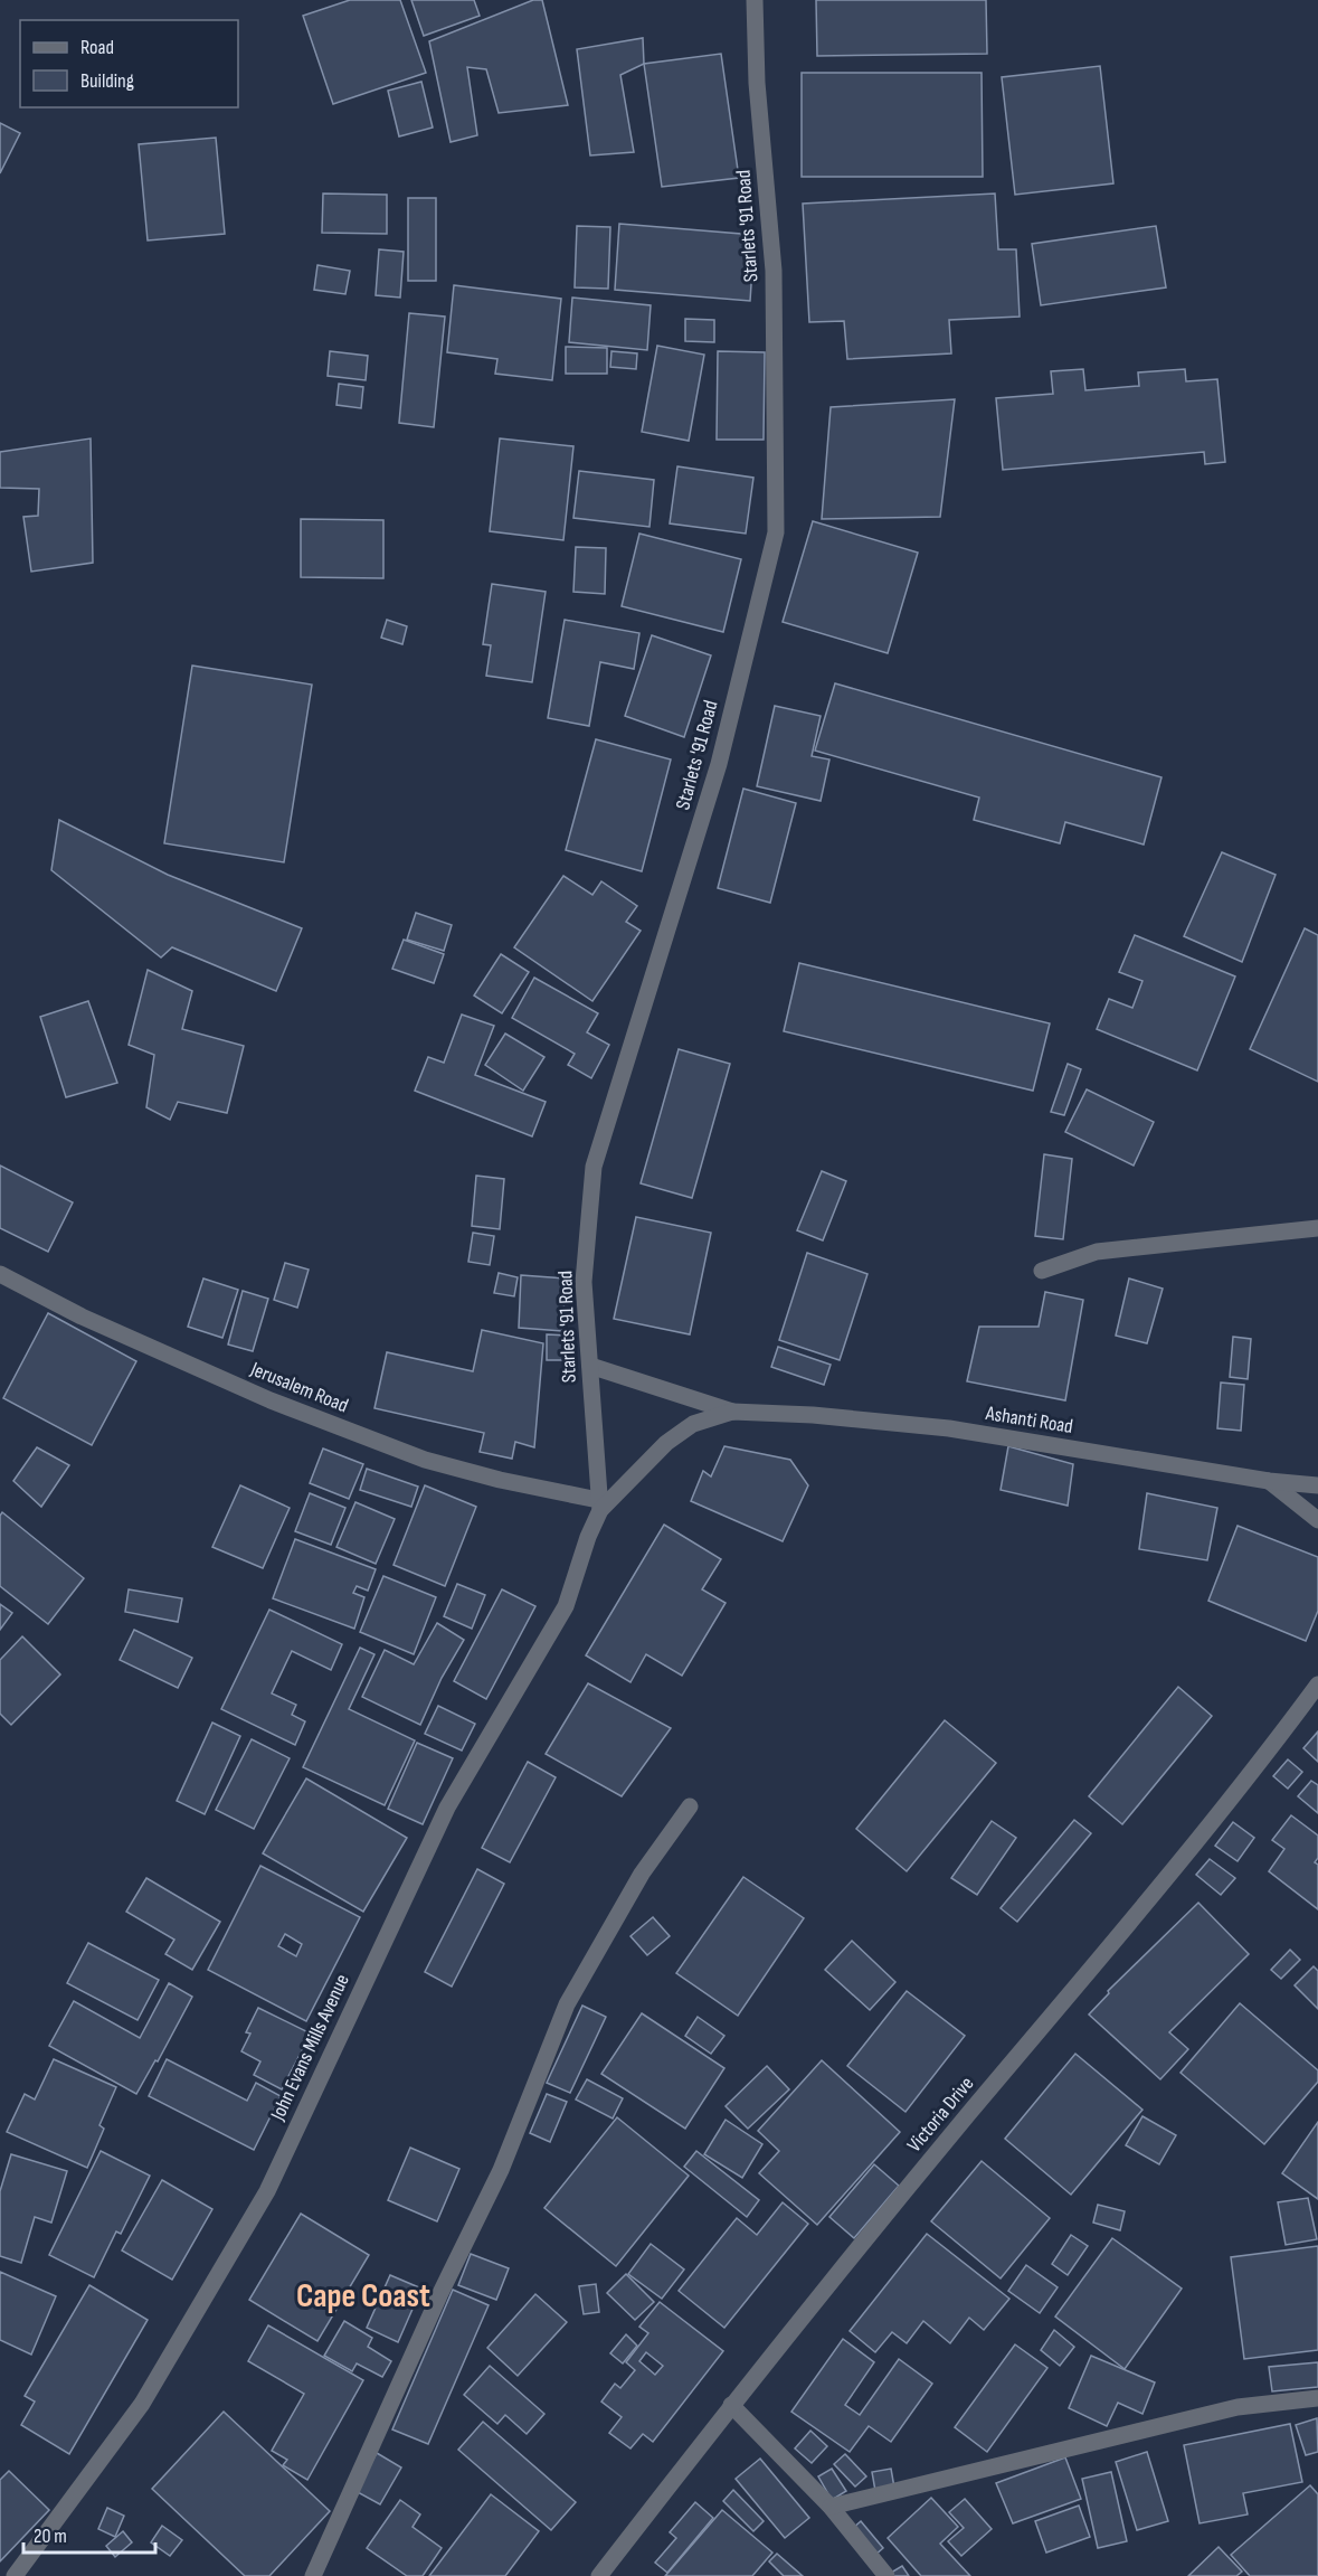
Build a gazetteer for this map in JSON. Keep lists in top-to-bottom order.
{
  "streets": {
    "street": [
      "Starlets '91 Road",
      "Jerusalem Road",
      "Ashanti Road",
      "John Evans Mills Avenue",
      "Victoria Drive"
    ]
  },
  "crossings": [
    ["Starlets '91 Road", "Jerusalem Road"],
    ["Starlets '91 Road", "Ashanti Road"],
    ["Starlets '91 Road", "John Evans Mills Avenue"],
    ["Jerusalem Road", "Ashanti Road"],
    ["Jerusalem Road", "John Evans Mills Avenue"],
    ["Ashanti Road", "John Evans Mills Avenue"]
  ],
  "districts": ["Cape Coast"],
  "legend": ["Road", "Building"],
  "scale_bar": "20 m"
}
